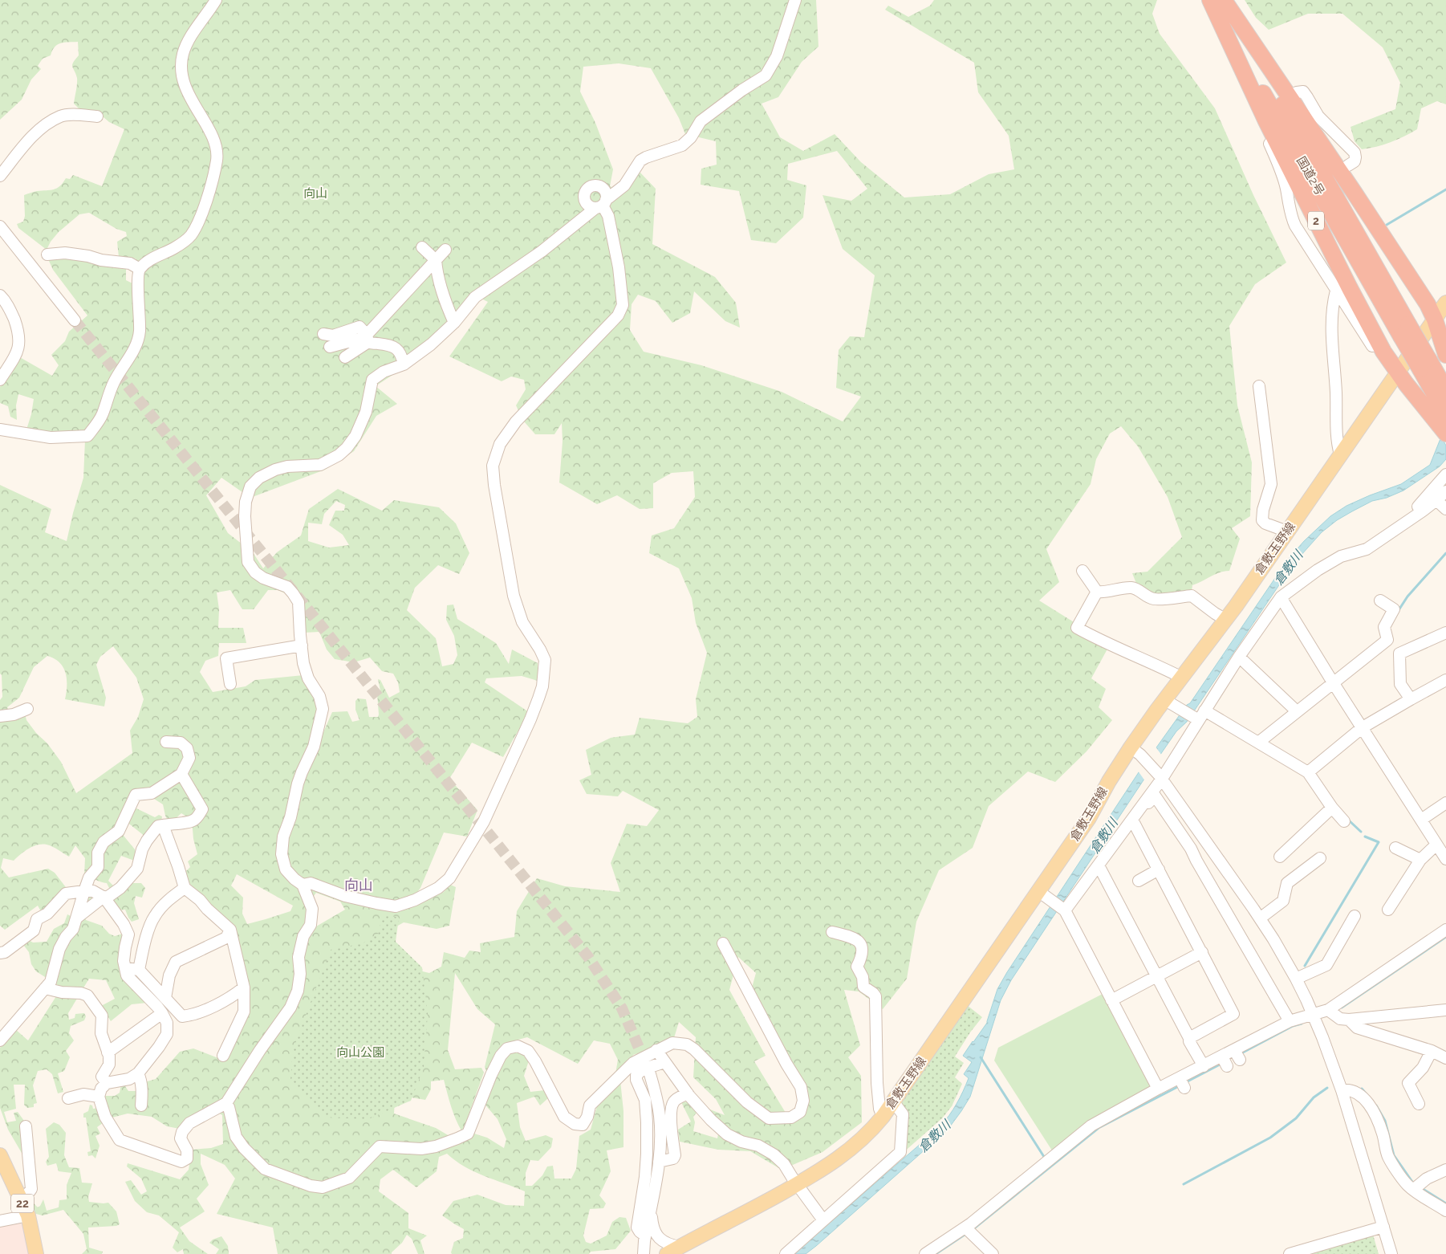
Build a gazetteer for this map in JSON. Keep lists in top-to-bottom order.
{
  "streets": {
    "highway": ["国道2号", "2"],
    "main road": ["倉敷玉野線", "22"]
  },
  "crossings": [
    ["国道2号", "2"],
    ["2", "倉敷玉野線"]
  ],
  "districts": ["向山"],
  "water": ["倉敷川"],
  "parks": ["向山", "向山公園"]
}
